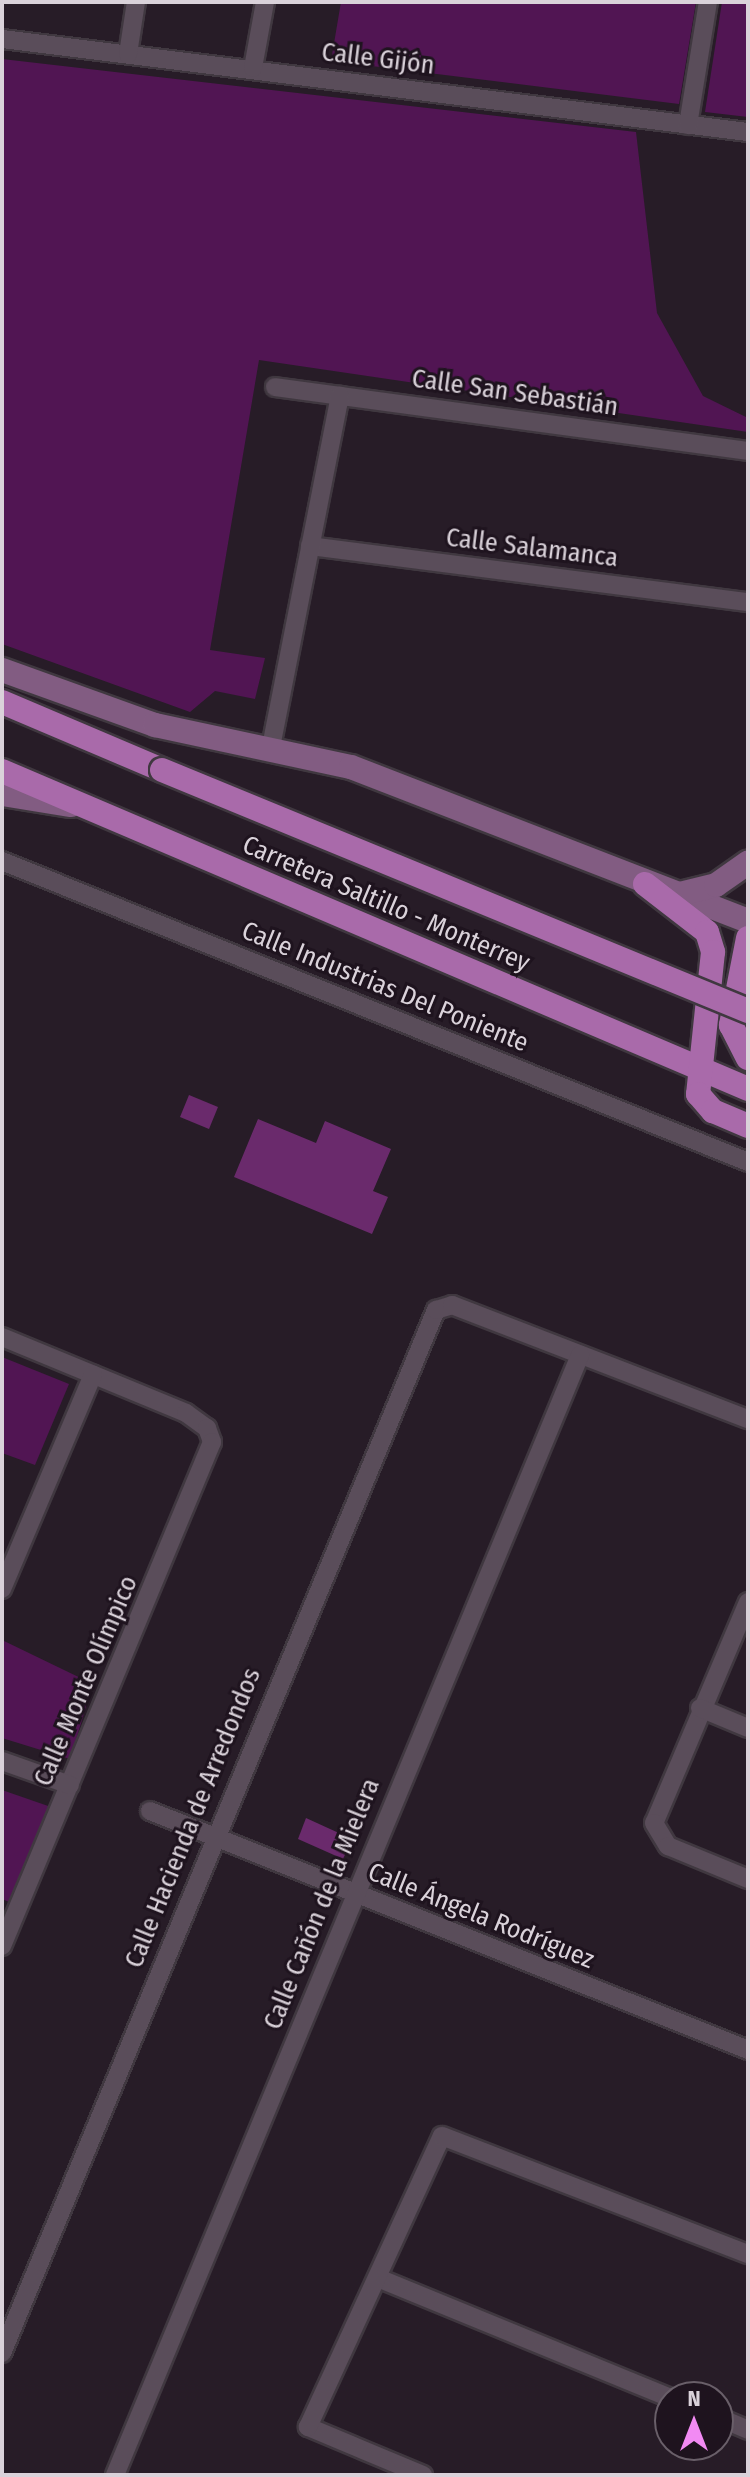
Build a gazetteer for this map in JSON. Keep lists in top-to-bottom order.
{
  "streets": {
    "main road": ["Carretera Saltillo - Monterrey"],
    "street": [
      "Calle Gijón",
      "Calle San Sebastián",
      "Calle Salamanca",
      "Calle Industrias Del Poniente",
      "Calle Monte Olímpico",
      "Calle Hacienda de Arredondos",
      "Calle Cañón de la Mielera",
      "Calle Ángela Rodríguez"
    ]
  },
  "crossings": [
    ["Calle Hacienda de Arredondos", "Calle Cañón de la Mielera"],
    ["Calle Hacienda de Arredondos", "Calle Ángela Rodríguez"],
    ["Calle Cañón de la Mielera", "Calle Ángela Rodríguez"]
  ],
  "north": "top"
}
